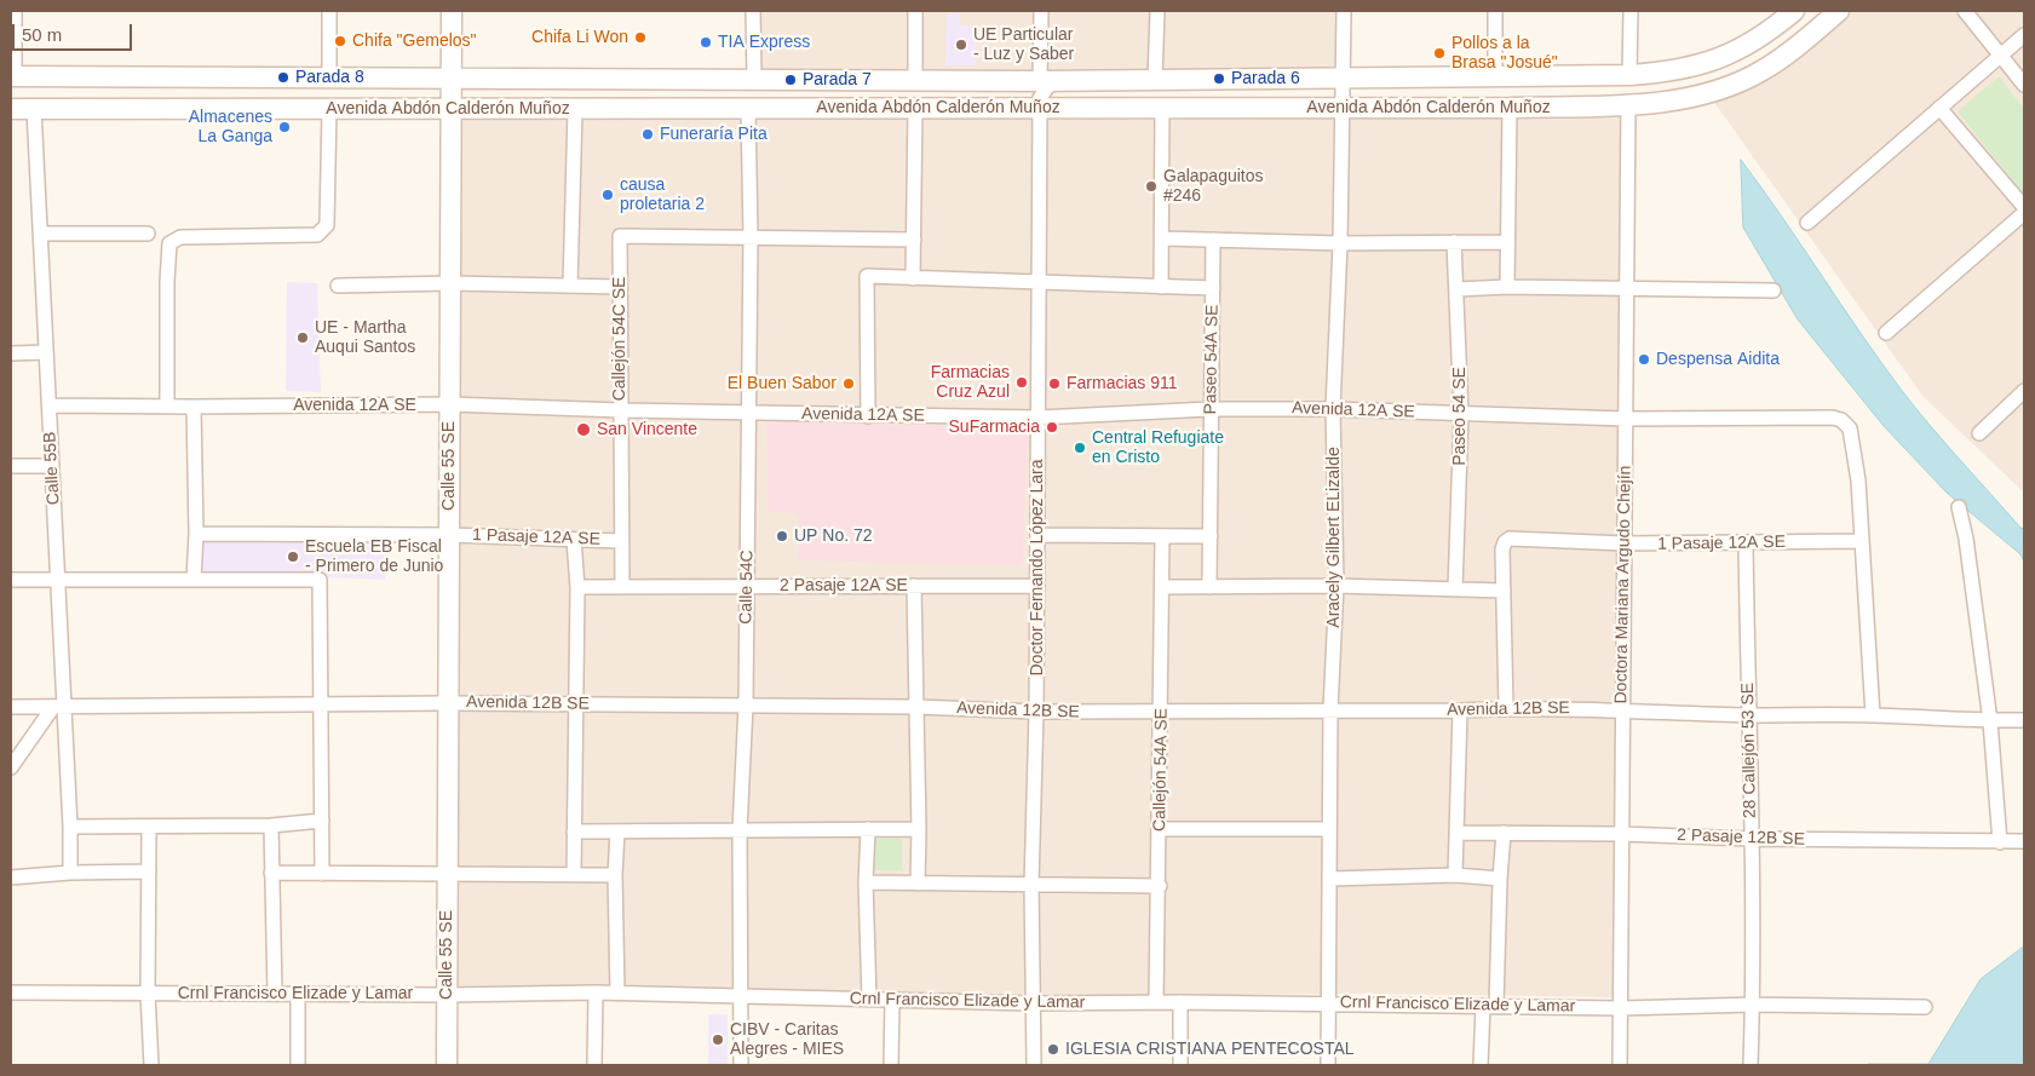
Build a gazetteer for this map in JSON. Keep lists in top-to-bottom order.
{
  "streets": {
    "main road": ["Avenida Abdón Calderón Muñoz", "Calle 55 SE"],
    "street": [
      "Callejón 54C SE",
      "Paseo 54A SE",
      "Avenida 12A SE",
      "Paseo 54 SE",
      "Calle 55B",
      "1 Pasaje 12A SE",
      "Aracely Gilbert ELizalde",
      "Doctor Fernando López Lara",
      "Doctora Mariana Argudo Chejín",
      "2 Pasaje 12A SE",
      "Calle 54C",
      "Avenida 12B SE",
      "28 Callejón 53 SE",
      "Callejón 54A SE",
      "2 Pasaje 12B SE",
      "Crnl Francisco Elizade y Lamar"
    ]
  },
  "crossings": [
    ["Avenida Abdón Calderón Muñoz", "Calle 55 SE"],
    ["Avenida Abdón Calderón Muñoz", "Calle 55B"],
    ["Avenida Abdón Calderón Muñoz", "Aracely Gilbert ELizalde"],
    ["Avenida Abdón Calderón Muñoz", "Doctor Fernando López Lara"],
    ["Avenida Abdón Calderón Muñoz", "Doctora Mariana Argudo Chejín"],
    ["Avenida Abdón Calderón Muñoz", "Calle 54C"],
    ["Callejón 54C SE", "Avenida 12A SE"],
    ["Callejón 54C SE", "1 Pasaje 12A SE"],
    ["Callejón 54C SE", "2 Pasaje 12A SE"],
    ["Callejón 54C SE", "Calle 54C"],
    ["Paseo 54A SE", "Avenida 12A SE"],
    ["Avenida 12A SE", "Paseo 54 SE"],
    ["Avenida 12A SE", "Calle 55 SE"],
    ["Avenida 12A SE", "Calle 55B"],
    ["Avenida 12A SE", "1 Pasaje 12A SE"],
    ["Avenida 12A SE", "Aracely Gilbert ELizalde"],
    ["Avenida 12A SE", "Doctor Fernando López Lara"],
    ["Avenida 12A SE", "Doctora Mariana Argudo Chejín"],
    ["Avenida 12A SE", "Calle 54C"],
    ["Calle 55 SE", "1 Pasaje 12A SE"],
    ["Calle 55 SE", "Avenida 12B SE"],
    ["Calle 55 SE", "Crnl Francisco Elizade y Lamar"],
    ["Calle 55B", "Avenida 12B SE"],
    ["1 Pasaje 12A SE", "Doctora Mariana Argudo Chejín"],
    ["1 Pasaje 12A SE", "28 Callejón 53 SE"],
    ["Aracely Gilbert ELizalde", "Avenida 12B SE"],
    ["Aracely Gilbert ELizalde", "Crnl Francisco Elizade y Lamar"],
    ["Doctor Fernando López Lara", "2 Pasaje 12A SE"],
    ["Doctor Fernando López Lara", "Avenida 12B SE"],
    ["Doctor Fernando López Lara", "Crnl Francisco Elizade y Lamar"],
    ["Doctora Mariana Argudo Chejín", "Avenida 12B SE"],
    ["Doctora Mariana Argudo Chejín", "2 Pasaje 12B SE"],
    ["Doctora Mariana Argudo Chejín", "Crnl Francisco Elizade y Lamar"],
    ["2 Pasaje 12A SE", "Calle 54C"],
    ["Calle 54C", "Avenida 12B SE"],
    ["Calle 54C", "Crnl Francisco Elizade y Lamar"],
    ["Avenida 12B SE", "28 Callejón 53 SE"],
    ["Avenida 12B SE", "Callejón 54A SE"],
    ["28 Callejón 53 SE", "2 Pasaje 12B SE"],
    ["28 Callejón 53 SE", "Crnl Francisco Elizade y Lamar"],
    ["Callejón 54A SE", "Crnl Francisco Elizade y Lamar"]
  ],
  "places": [
    "Chifa Li Won",
    "Chifa \"Gemelos\"",
    "TIA Express",
    "UE Particular - Luz y Saber",
    "Pollos a la Brasa \"Josué\"",
    "Parada 8",
    "Parada 6",
    "Parada 7",
    "Almacenes La Ganga",
    "Funeraría Pita",
    "Galapaguitos #246",
    "causa proletaria 2",
    "UE - Martha Auqui Santos",
    "Despensa Aidita",
    "Farmacias Cruz Azul",
    "El Buen Sabor",
    "Farmacias 911",
    "SuFarmacia",
    "San Vincente",
    "Central Refugiate en Cristo",
    "UP No. 72",
    "Escuela EB Fiscal - Primero de Junio",
    "CIBV - Caritas Alegres - MIES",
    "IGLESIA CRISTIANA PENTECOSTAL"
  ],
  "scale_bar": "50 m"
}
